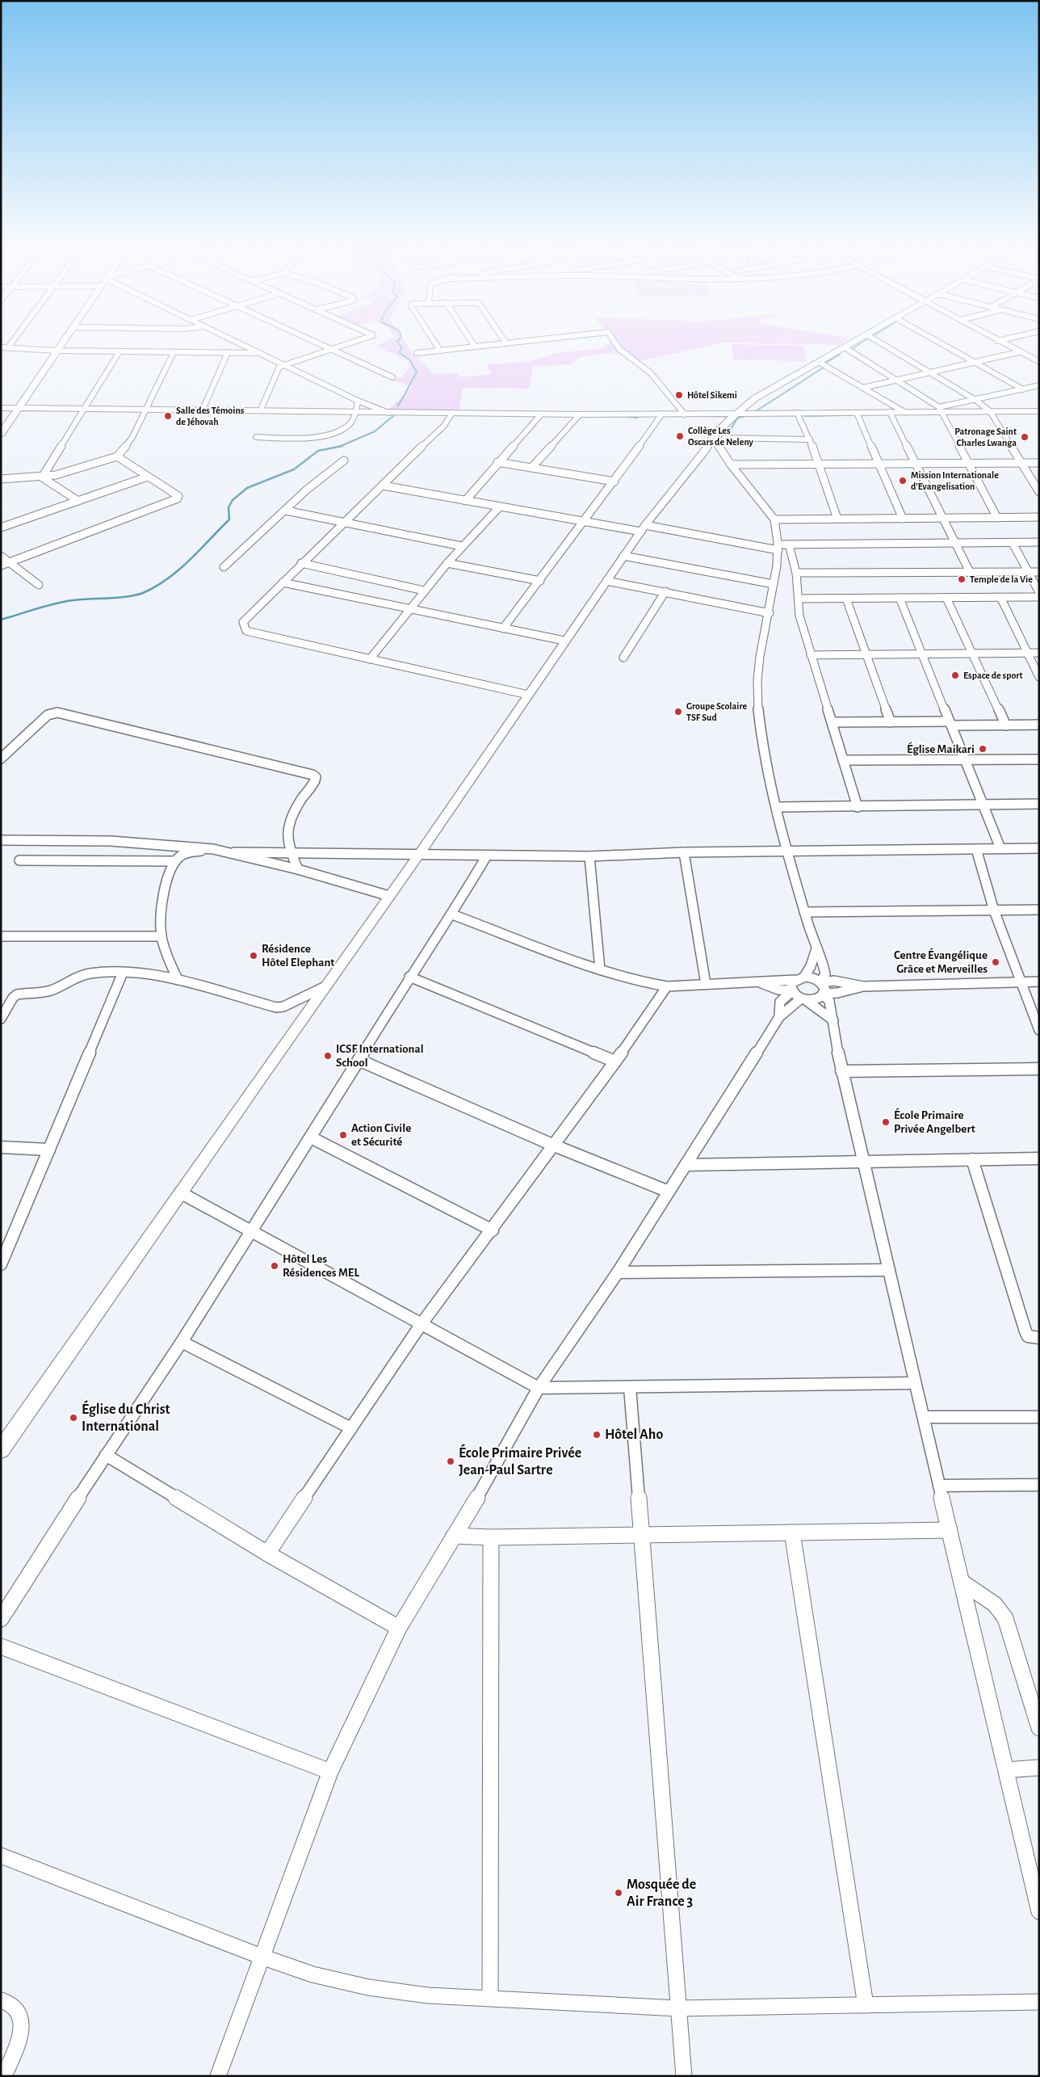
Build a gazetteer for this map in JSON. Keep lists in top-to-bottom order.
{
  "places": [
    "Hôtel Sikemi",
    "Salle des Témoins de Jéhovah",
    "Collège Les Oscars de Neleny",
    "Patronage Saint Charles Lwanga",
    "Mission Internationale d'Evangelisation",
    "Temple de la Vie",
    "Espace de sport",
    "Groupe Scolaire TSF Sud",
    "Église Maikari",
    "Résidence Hôtel Elephant",
    "Centre Évangélique Grâce et Merveilles",
    "ICSF International School",
    "École Primaire Privée Angelbert",
    "Action Civile et Sécurité",
    "Hôtel Les Résidences MEL",
    "Église du Christ International",
    "Hôtel Aho",
    "École Primaire Privée Jean-Paul Sartre",
    "Mosquée de Air France 3"
  ]
}
